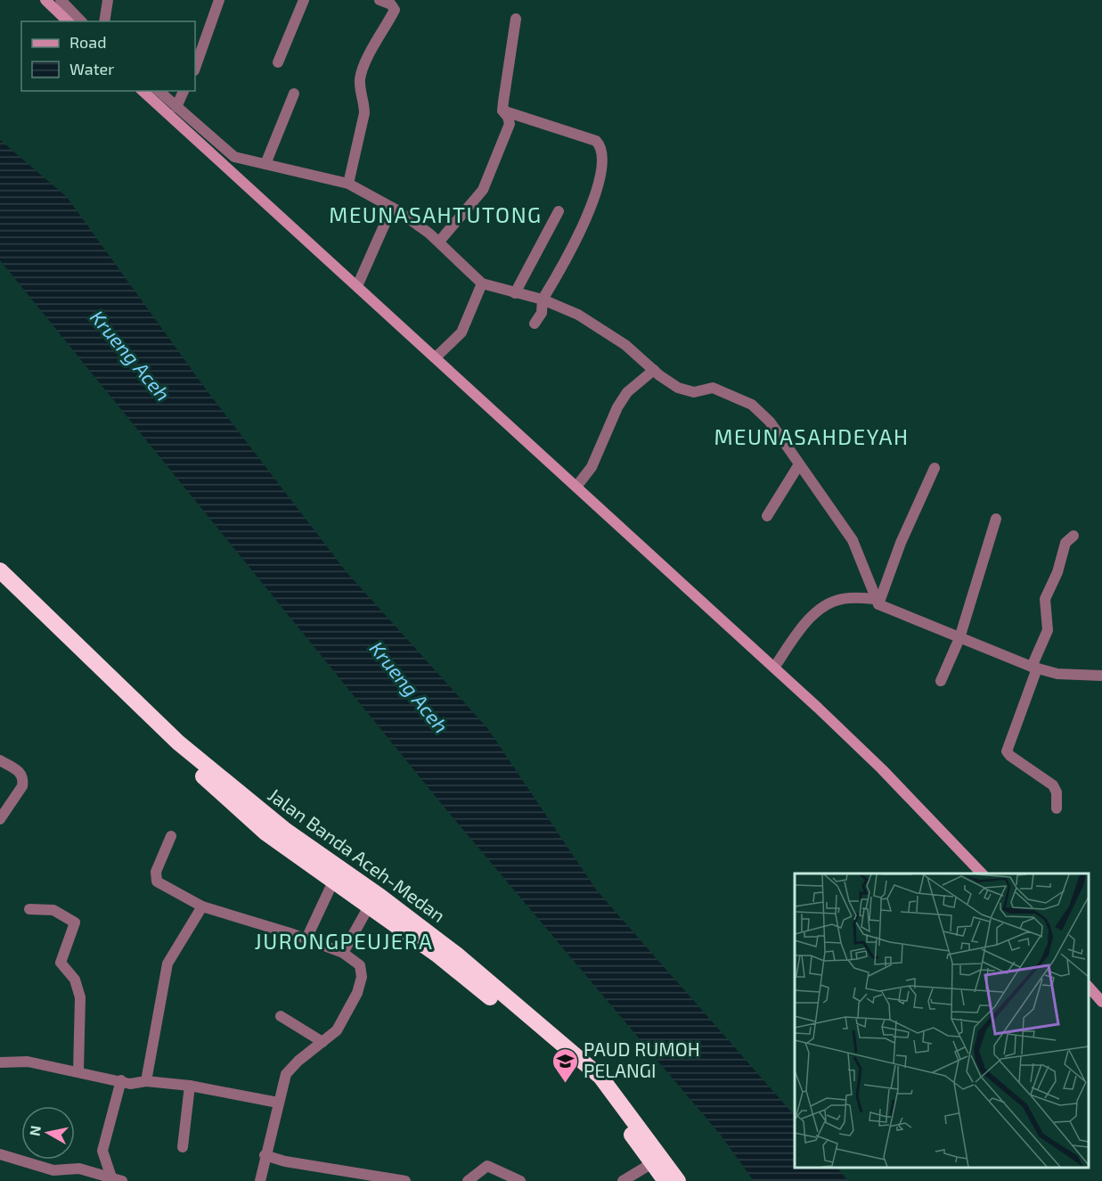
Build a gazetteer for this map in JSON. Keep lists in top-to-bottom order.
{
  "streets": {
    "highway": ["Jalan Banda Aceh-Medan"]
  },
  "districts": ["MEUNASAHTUTONG", "MEUNASAHDEYAH", "JURONGPEUJERA"],
  "water": ["Krueng Aceh"],
  "places": {
    "school or university": ["PAUD RUMOH PELANGI"]
  },
  "legend": ["Road", "Water"],
  "north": "left"
}
